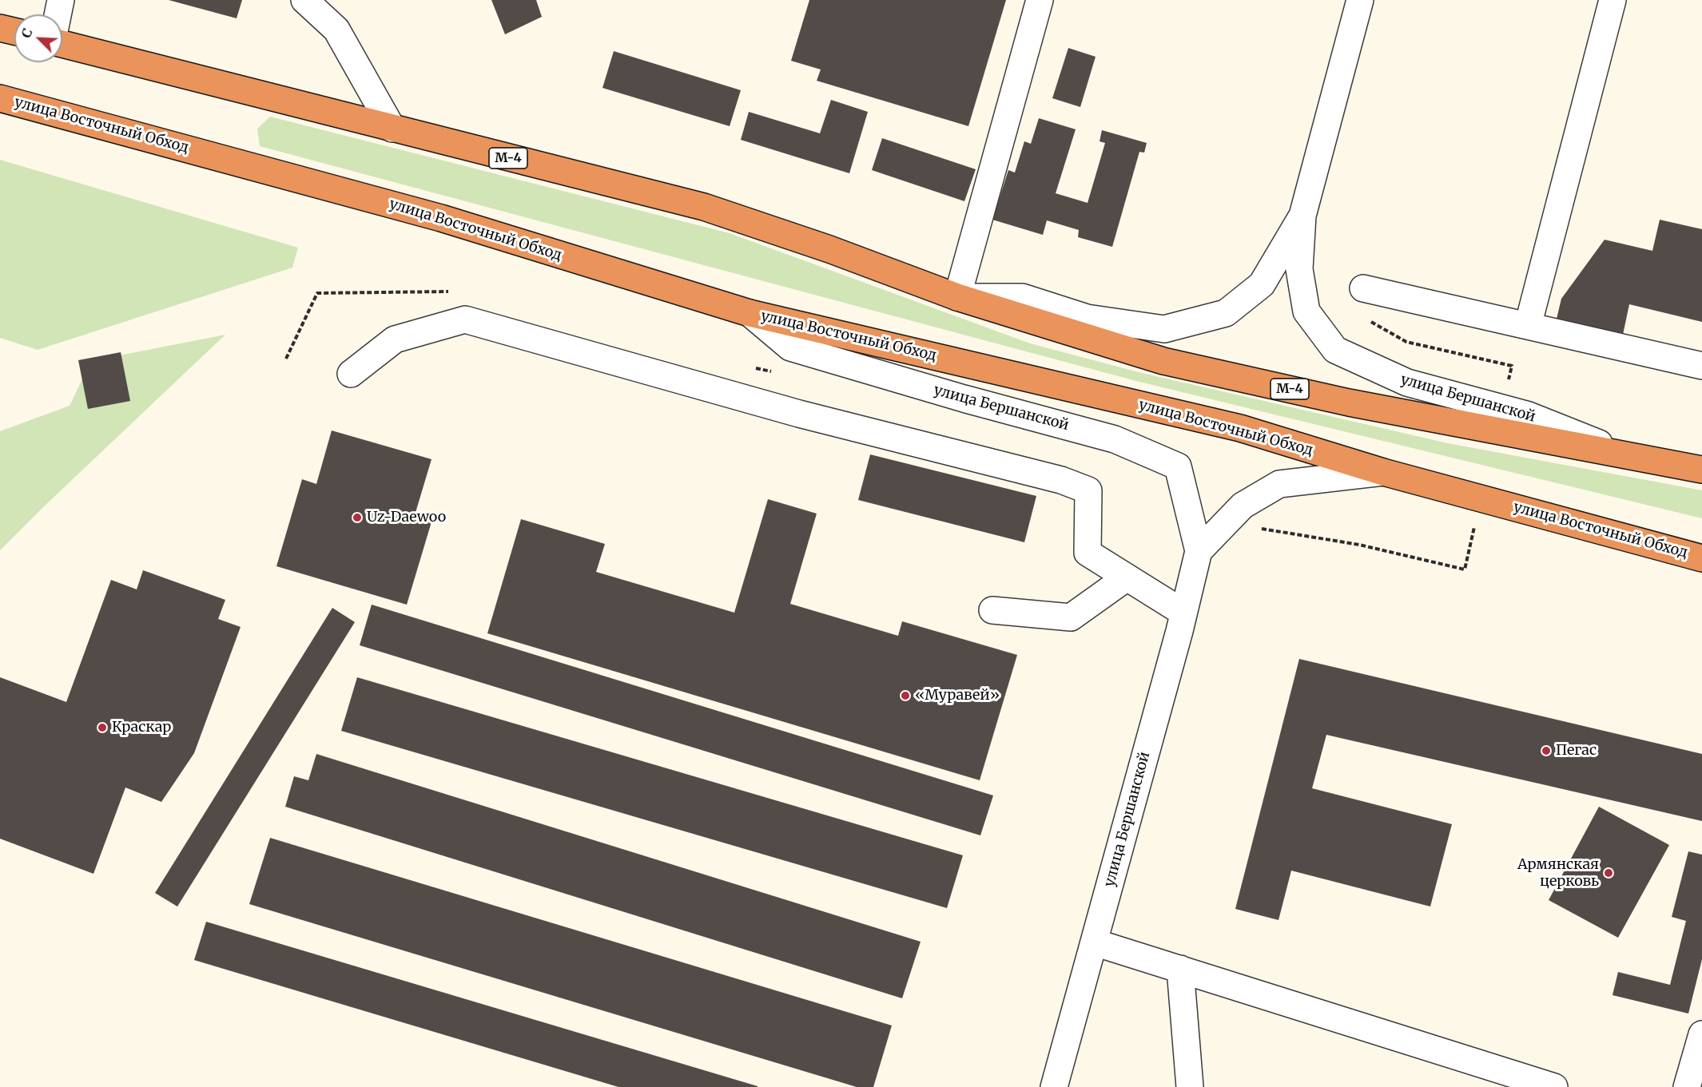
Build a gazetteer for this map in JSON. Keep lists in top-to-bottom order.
{
  "streets": {
    "highway": ["улица Восточный Обход", "М-4"],
    "street": ["улица Бершанской"]
  },
  "crossings": [
    ["улица Восточный Обход", "улица Бершанской"],
    ["М-4", "улица Бершанской"]
  ],
  "places": [
    "Uz-Daewoo",
    "«Муравей»",
    "Краскар",
    "Пегас",
    "Армянская церковь"
  ],
  "north": "top left"
}
